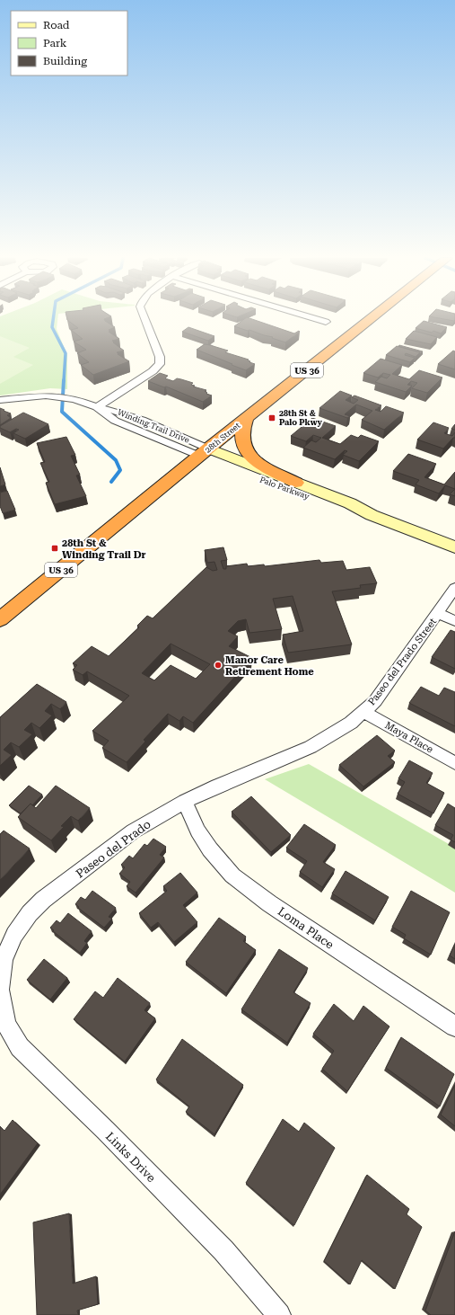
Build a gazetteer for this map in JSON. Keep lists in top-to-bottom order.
{
  "streets": {
    "highway": ["US 36", "28th Street"],
    "street": [
      "Winding Trail Drive",
      "Palo Parkway",
      "Paseo del Prado Street",
      "Maya Place",
      "Paseo del Prado",
      "Loma Place",
      "Links Drive"
    ]
  },
  "crossings": [
    ["Winding Trail Drive", "28th Street"],
    ["Winding Trail Drive", "Palo Parkway"],
    ["28th Street", "Palo Parkway"],
    ["Paseo del Prado Street", "Maya Place"],
    ["Paseo del Prado Street", "Paseo del Prado"],
    ["Paseo del Prado Street", "Loma Place"],
    ["Paseo del Prado", "Loma Place"],
    ["Paseo del Prado", "Links Drive"]
  ],
  "places": {
    "transit": ["28th St & Palo Pkwy", "28th St & Winding Trail Dr"],
    "other": ["Manor Care Retirement Home"]
  },
  "legend": ["Road", "Park", "Building"]
}
